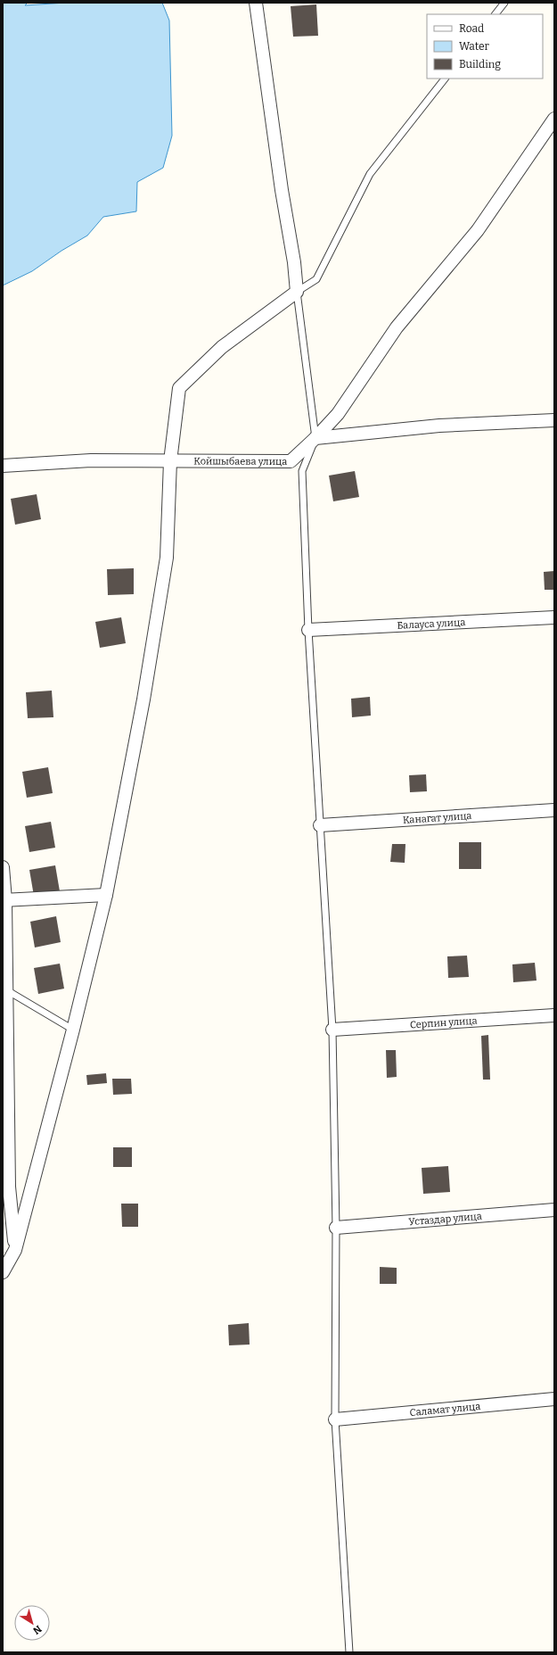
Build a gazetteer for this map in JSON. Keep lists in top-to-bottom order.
{
  "streets": {
    "street": [
      "Койшыбаева улица",
      "Балауса улица",
      "Канагат улица",
      "Серпин улица",
      "Устаздар улица",
      "Саламат улица"
    ]
  },
  "legend": ["Road", "Water", "Building"],
  "north": "bottom right"
}
